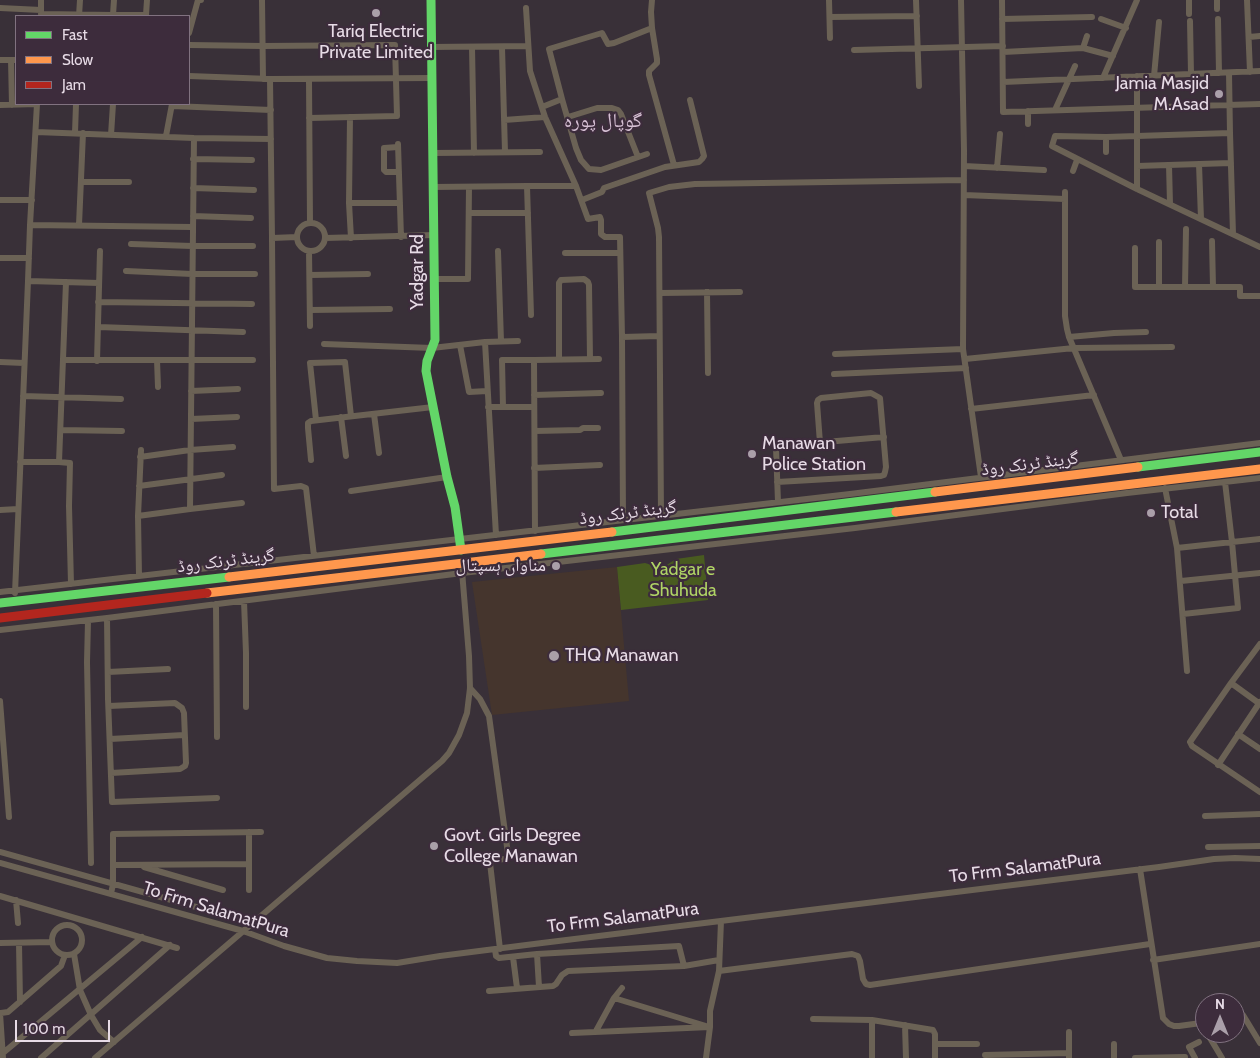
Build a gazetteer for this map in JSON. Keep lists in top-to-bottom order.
{
  "streets": {
    "main road": ["Yadgar Rd", "گرینڈ ٹرنک روڈ"],
    "street": ["To Frm SalamatPura"]
  },
  "crossings": [
    ["Yadgar Rd", "گرینڈ ٹرنک روڈ"]
  ],
  "districts": ["گوپال پورہ"],
  "parks": ["Yadgar e Shuhuda"],
  "places": [
    "Tariq Electric Private Limited",
    "Jamia Masjid M.Asad",
    "Manawan Police Station",
    "Total",
    "مناواں ہسپتال",
    "THQ Manawan",
    "Govt. Girls Degree College Manawan"
  ],
  "legend": ["Fast", "Slow", "Jam"],
  "scale_bar": "100 m",
  "north": "top"
}
